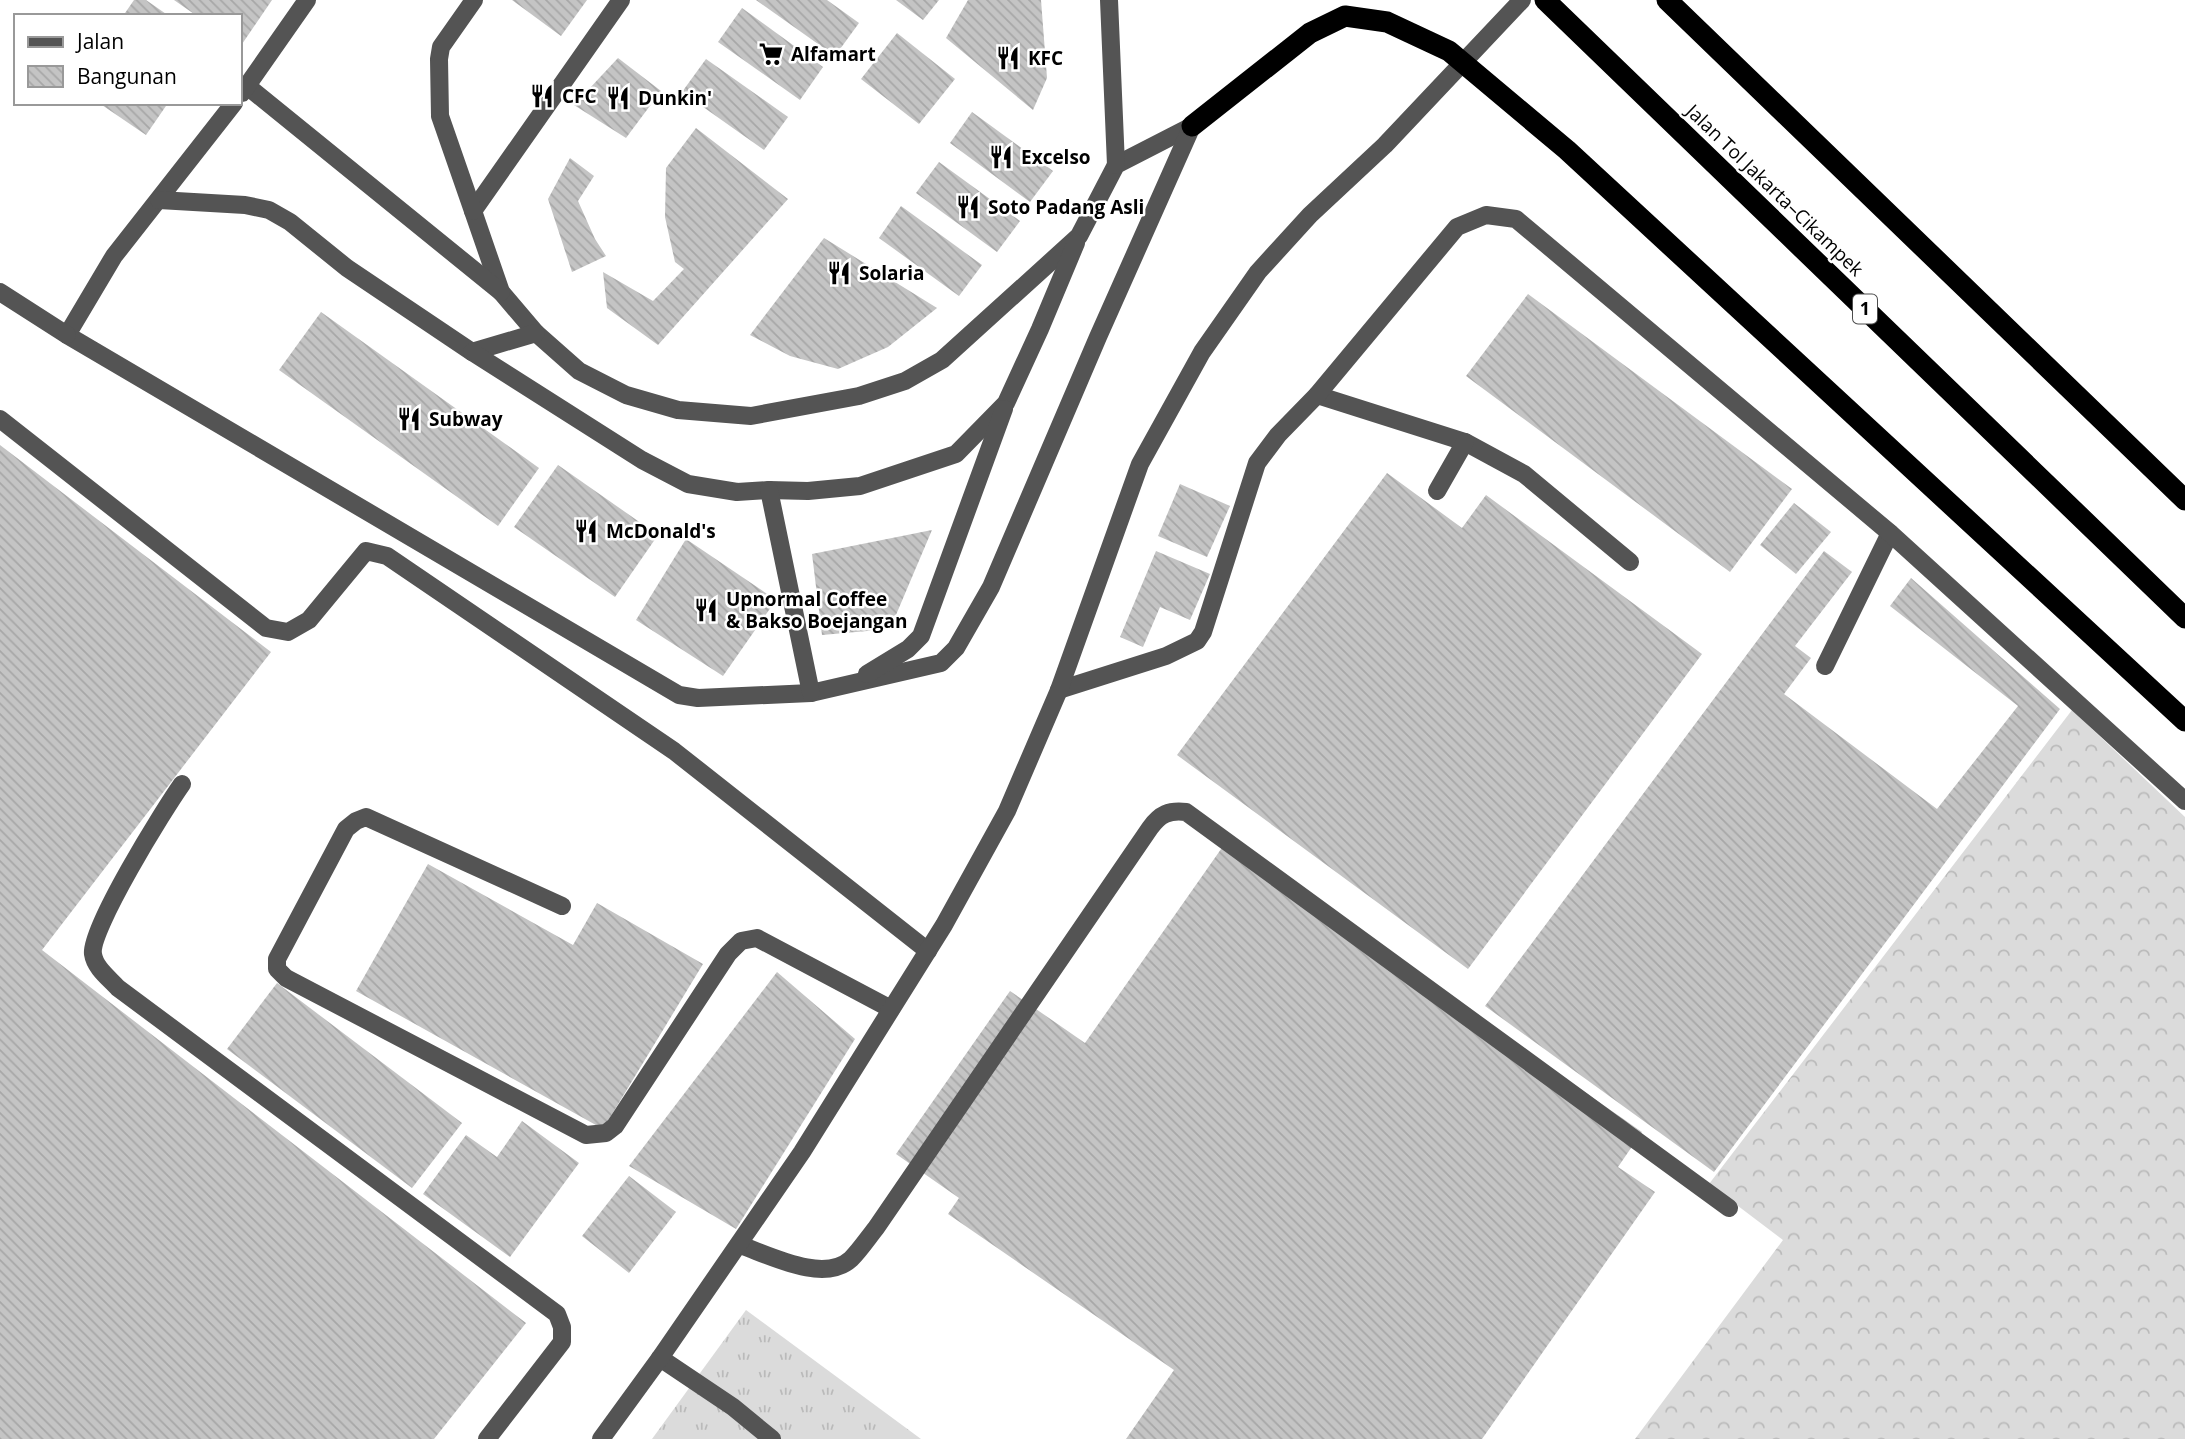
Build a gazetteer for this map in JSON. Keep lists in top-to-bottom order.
{
  "streets": {
    "highway": ["Jalan Tol Jakarta–Cikampek", "1"]
  },
  "places": {
    "supermarket": ["Alfamart"],
    "restaurant": [
      "KFC",
      "CFC",
      "Dunkin'",
      "Excelso",
      "Soto Padang Asli",
      "Solaria",
      "Subway",
      "McDonald's",
      "Upnormal Coffee & Bakso Boejangan"
    ]
  },
  "legend": ["Jalan", "Bangunan"]
}
